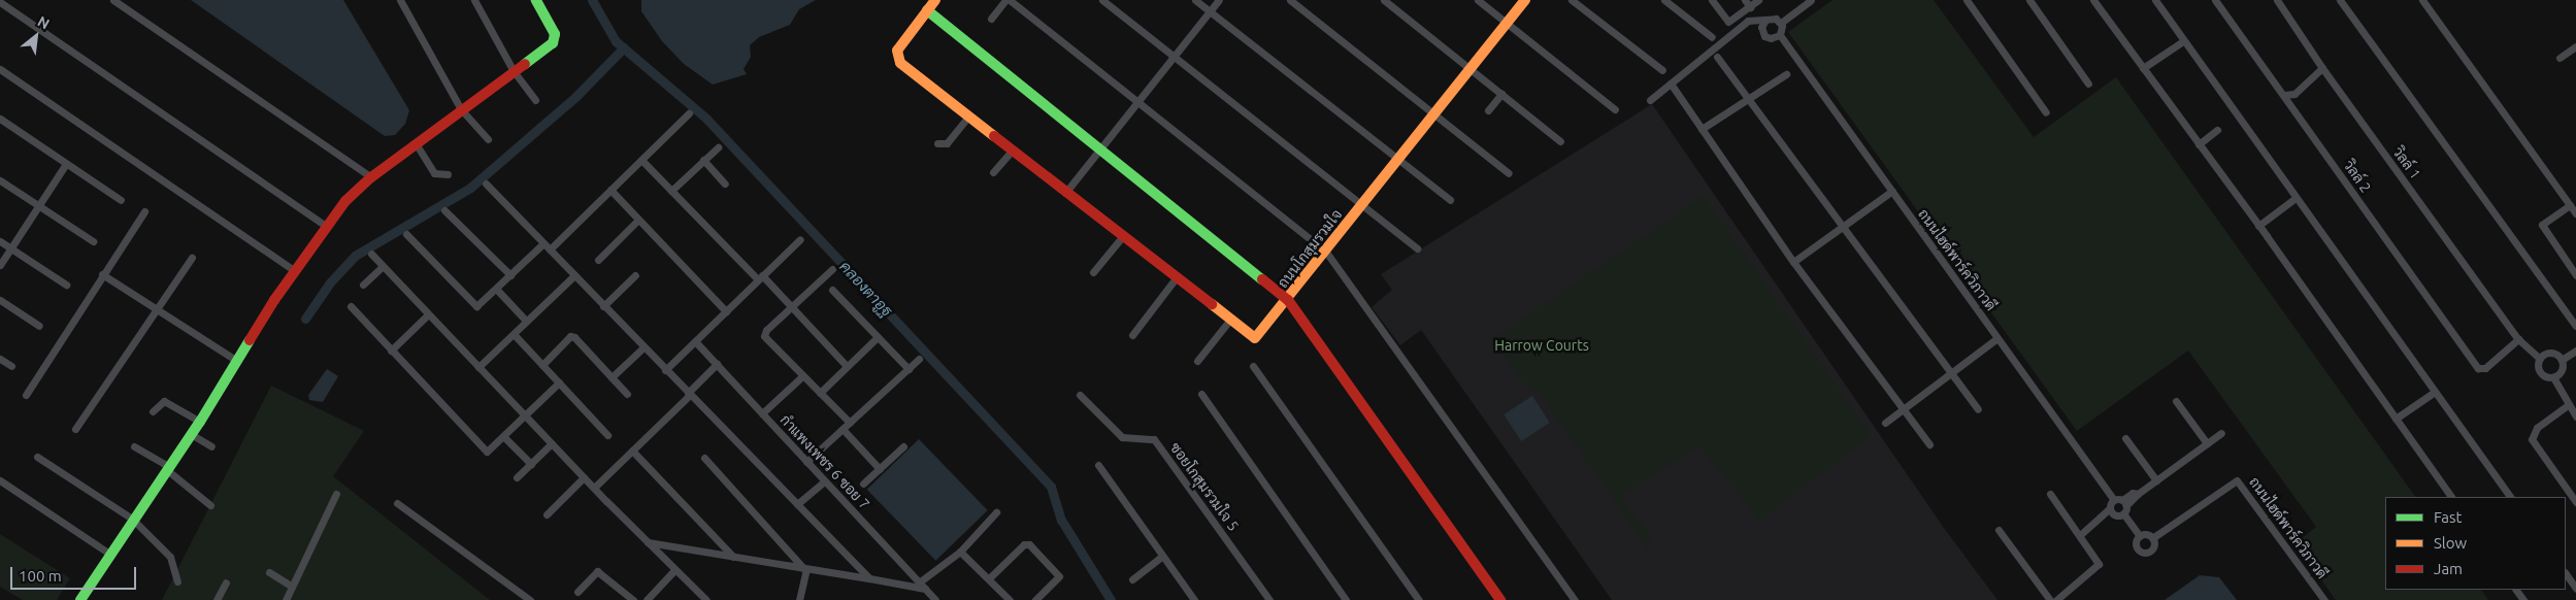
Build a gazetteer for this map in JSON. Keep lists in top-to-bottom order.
{
  "streets": {
    "street": [
      "วิลล์ 1",
      "วิลล์ 2",
      "ถนนโกสุมรวมใจ",
      "ถนนไฮด์พาร์ควิภาวดี",
      "กำแพงเพชร 6 ซอย 7",
      "ซอยโกสุมรวมใจ 5"
    ]
  },
  "crossings": [
    ["วิลล์ 1", "วิลล์ 2"]
  ],
  "water": ["คลองตาอูฐ"],
  "parks": ["Harrow Courts"],
  "legend": ["Fast", "Slow", "Jam"],
  "scale_bar": "100 m",
  "north": "top right"
}
